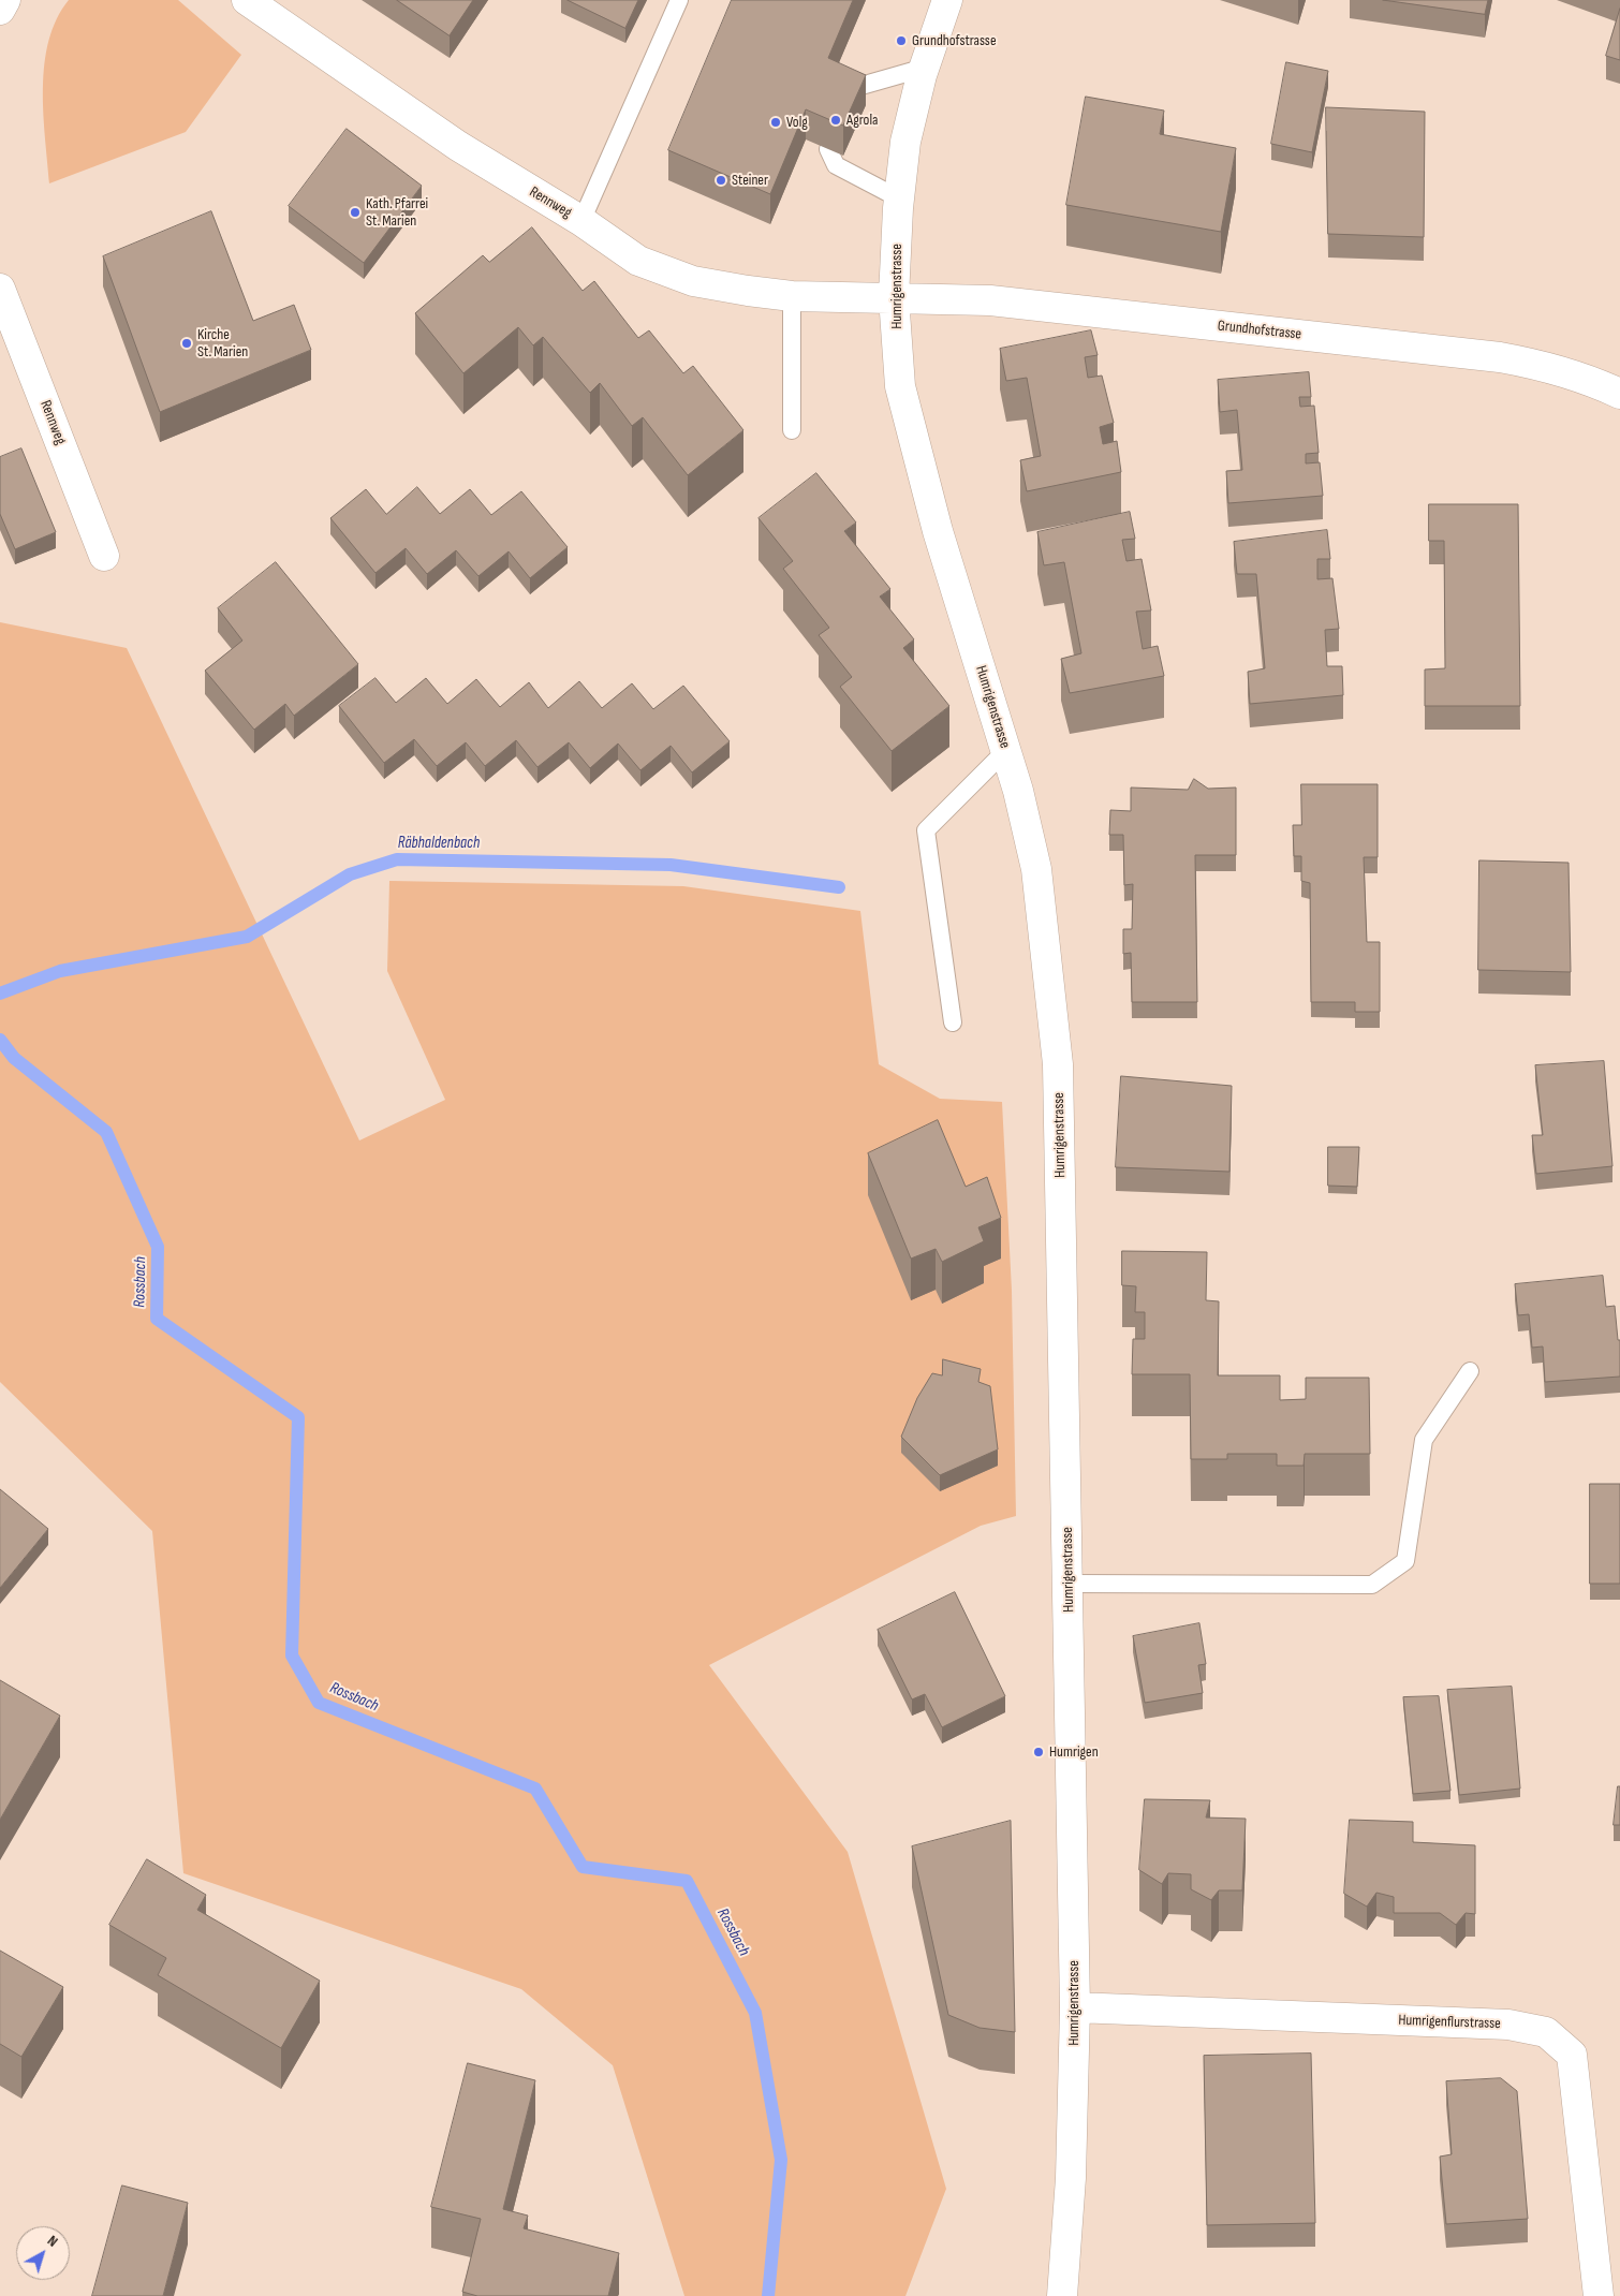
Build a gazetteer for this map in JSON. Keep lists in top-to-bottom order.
{
  "streets": {
    "street": [
      "Rennweg",
      "Humrigenstrasse",
      "Grundhofstrasse",
      "Humrigenflurstrasse"
    ]
  },
  "crossings": [
    ["Rennweg", "Humrigenstrasse"],
    ["Rennweg", "Grundhofstrasse"],
    ["Humrigenstrasse", "Grundhofstrasse"],
    ["Humrigenstrasse", "Humrigenflurstrasse"]
  ],
  "water": ["Räbhaldenbach", "Rossbach"],
  "places": [
    "Grundhofstrasse",
    "Agrola",
    "Volg",
    "Steiner",
    "Kath. Pfarrei St. Marien",
    "Kirche St. Marien",
    "Humrigen"
  ],
  "north": "top right"
}
